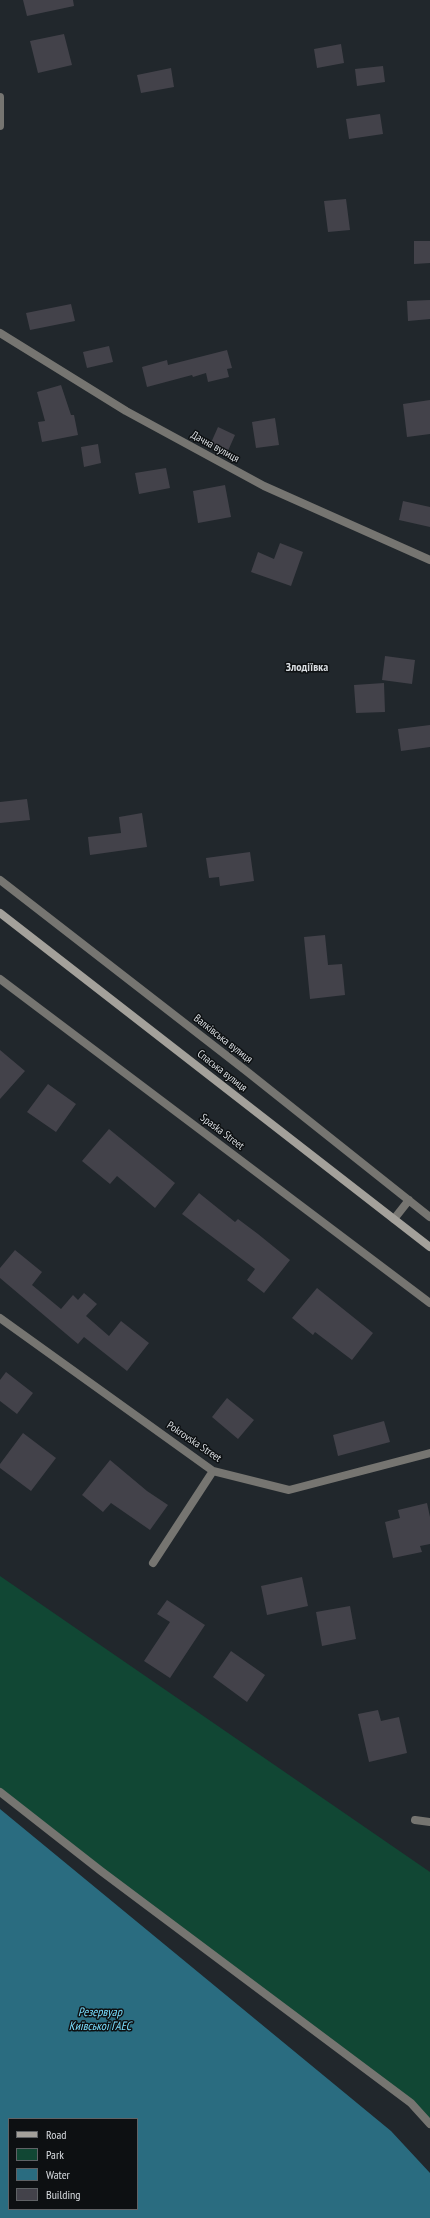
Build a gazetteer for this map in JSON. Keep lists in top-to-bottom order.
{
  "streets": {
    "street": [
      "Дачна вулиця",
      "Валківська вулиця",
      "Спаська вулиця",
      "Spaska Street",
      "Pokrovska Street"
    ]
  },
  "districts": ["Злодіївка"],
  "water": ["Резервуар Київської ГАЕС"],
  "legend": [
    "Road",
    "Park",
    "Water",
    "Building"
  ]
}
